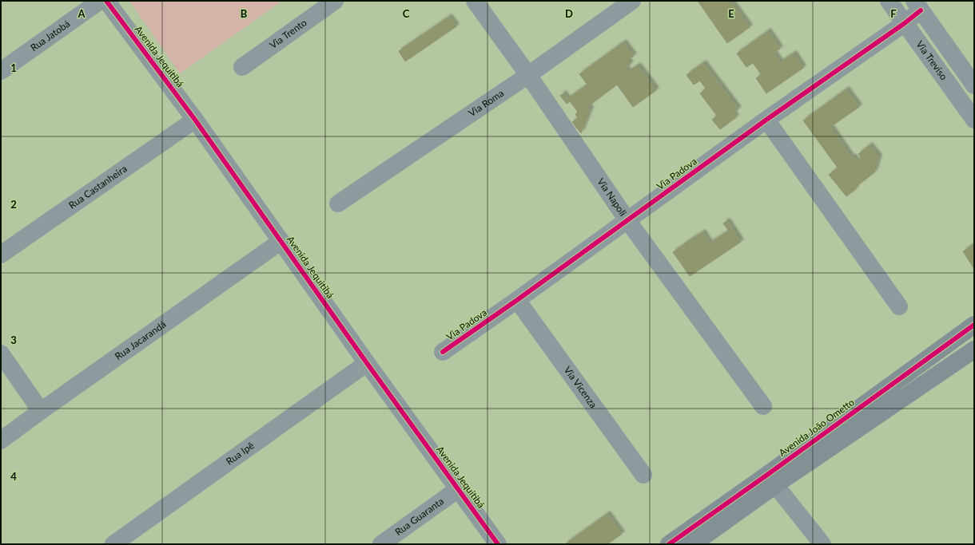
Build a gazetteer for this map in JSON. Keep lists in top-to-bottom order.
{
  "streets": {
    "street": [
      "Via Trento",
      "Rua Jatobá",
      "Avenida Jequitibá",
      "Via Treviso",
      "Via Roma",
      "Via Padova",
      "Rua Castanheira",
      "Via Napoli",
      "Rua Jacarandá",
      "Via Vicenza",
      "Avenida João Ometto",
      "Rua Ipê",
      "Rua Guaranta"
    ]
  },
  "crossings": [
    ["Avenida Jequitibá", "Rua Castanheira"],
    ["Avenida Jequitibá", "Rua Jacarandá"],
    ["Avenida Jequitibá", "Rua Ipê"],
    ["Avenida Jequitibá", "Rua Guaranta"],
    ["Via Treviso", "Via Padova"],
    ["Via Roma", "Via Napoli"],
    ["Via Padova", "Via Napoli"],
    ["Via Padova", "Via Vicenza"]
  ],
  "grid": {
    "columns": [
      "A",
      "B",
      "C",
      "D",
      "E",
      "F"
    ],
    "rows": [
      "1",
      "2",
      "3",
      "4"
    ]
  }
}
